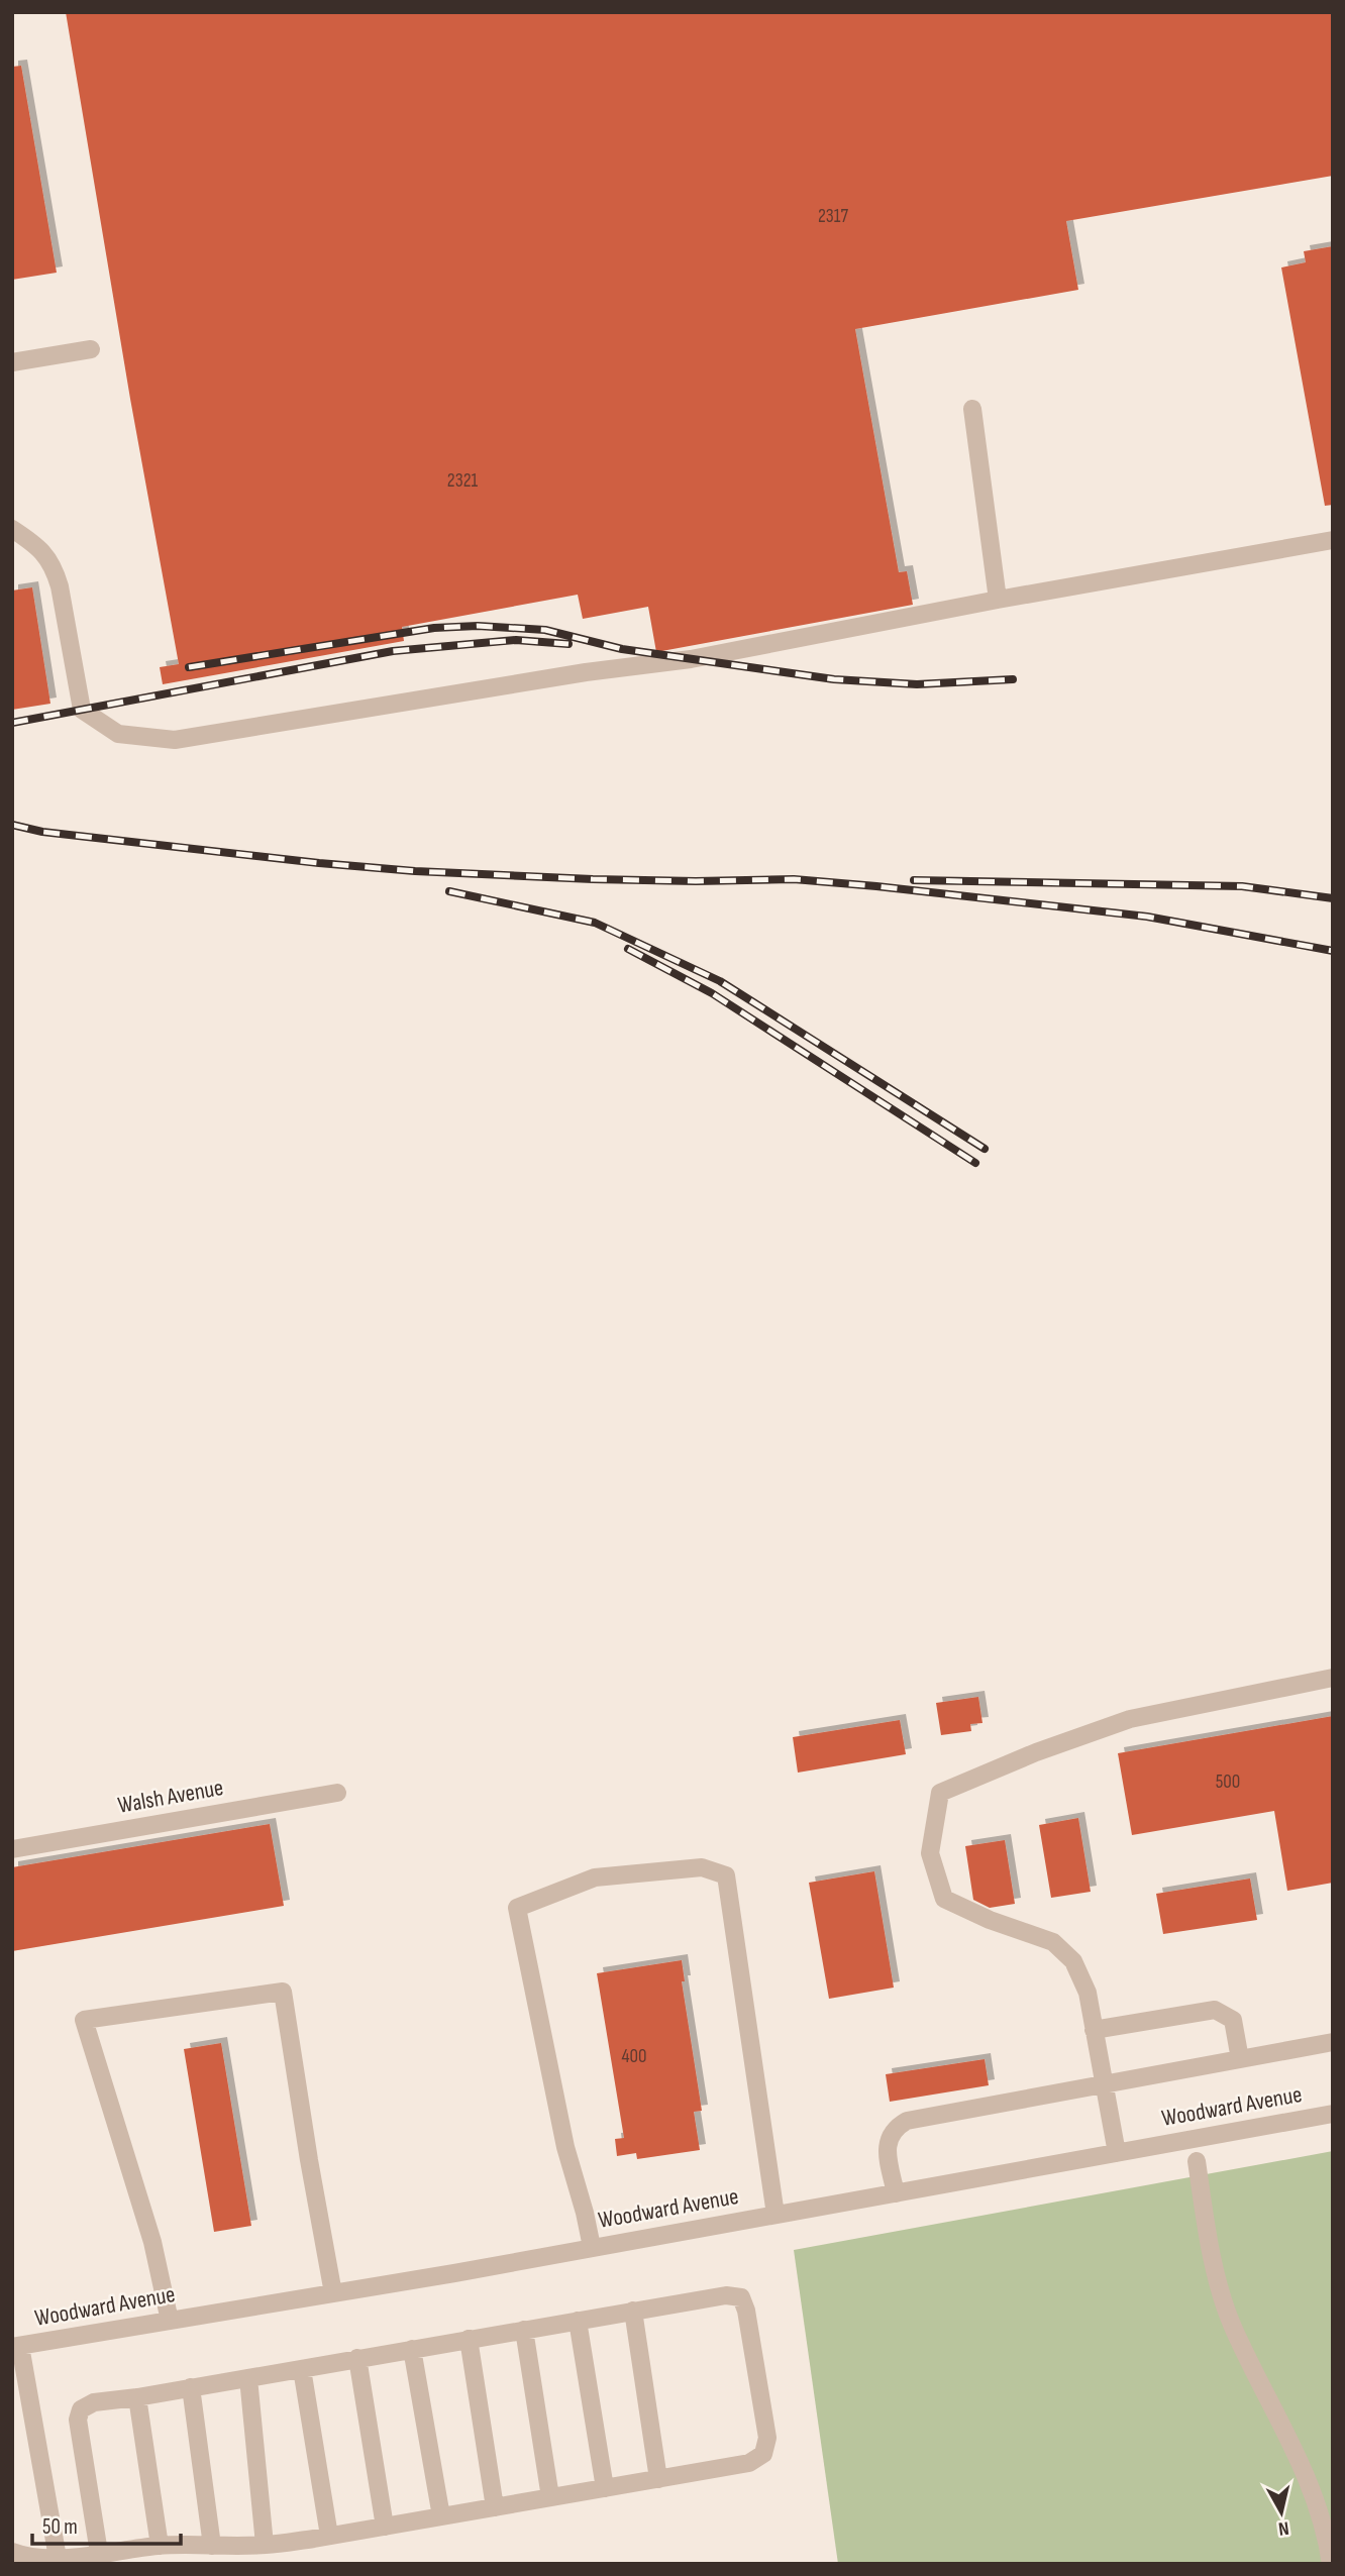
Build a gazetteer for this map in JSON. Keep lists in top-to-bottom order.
{
  "streets": {
    "street": ["Walsh Avenue", "Woodward Avenue"]
  },
  "house_numbers": [
    "2317",
    "2321",
    "500",
    "400"
  ],
  "scale_bar": "50 m",
  "north": "bottom"
}
